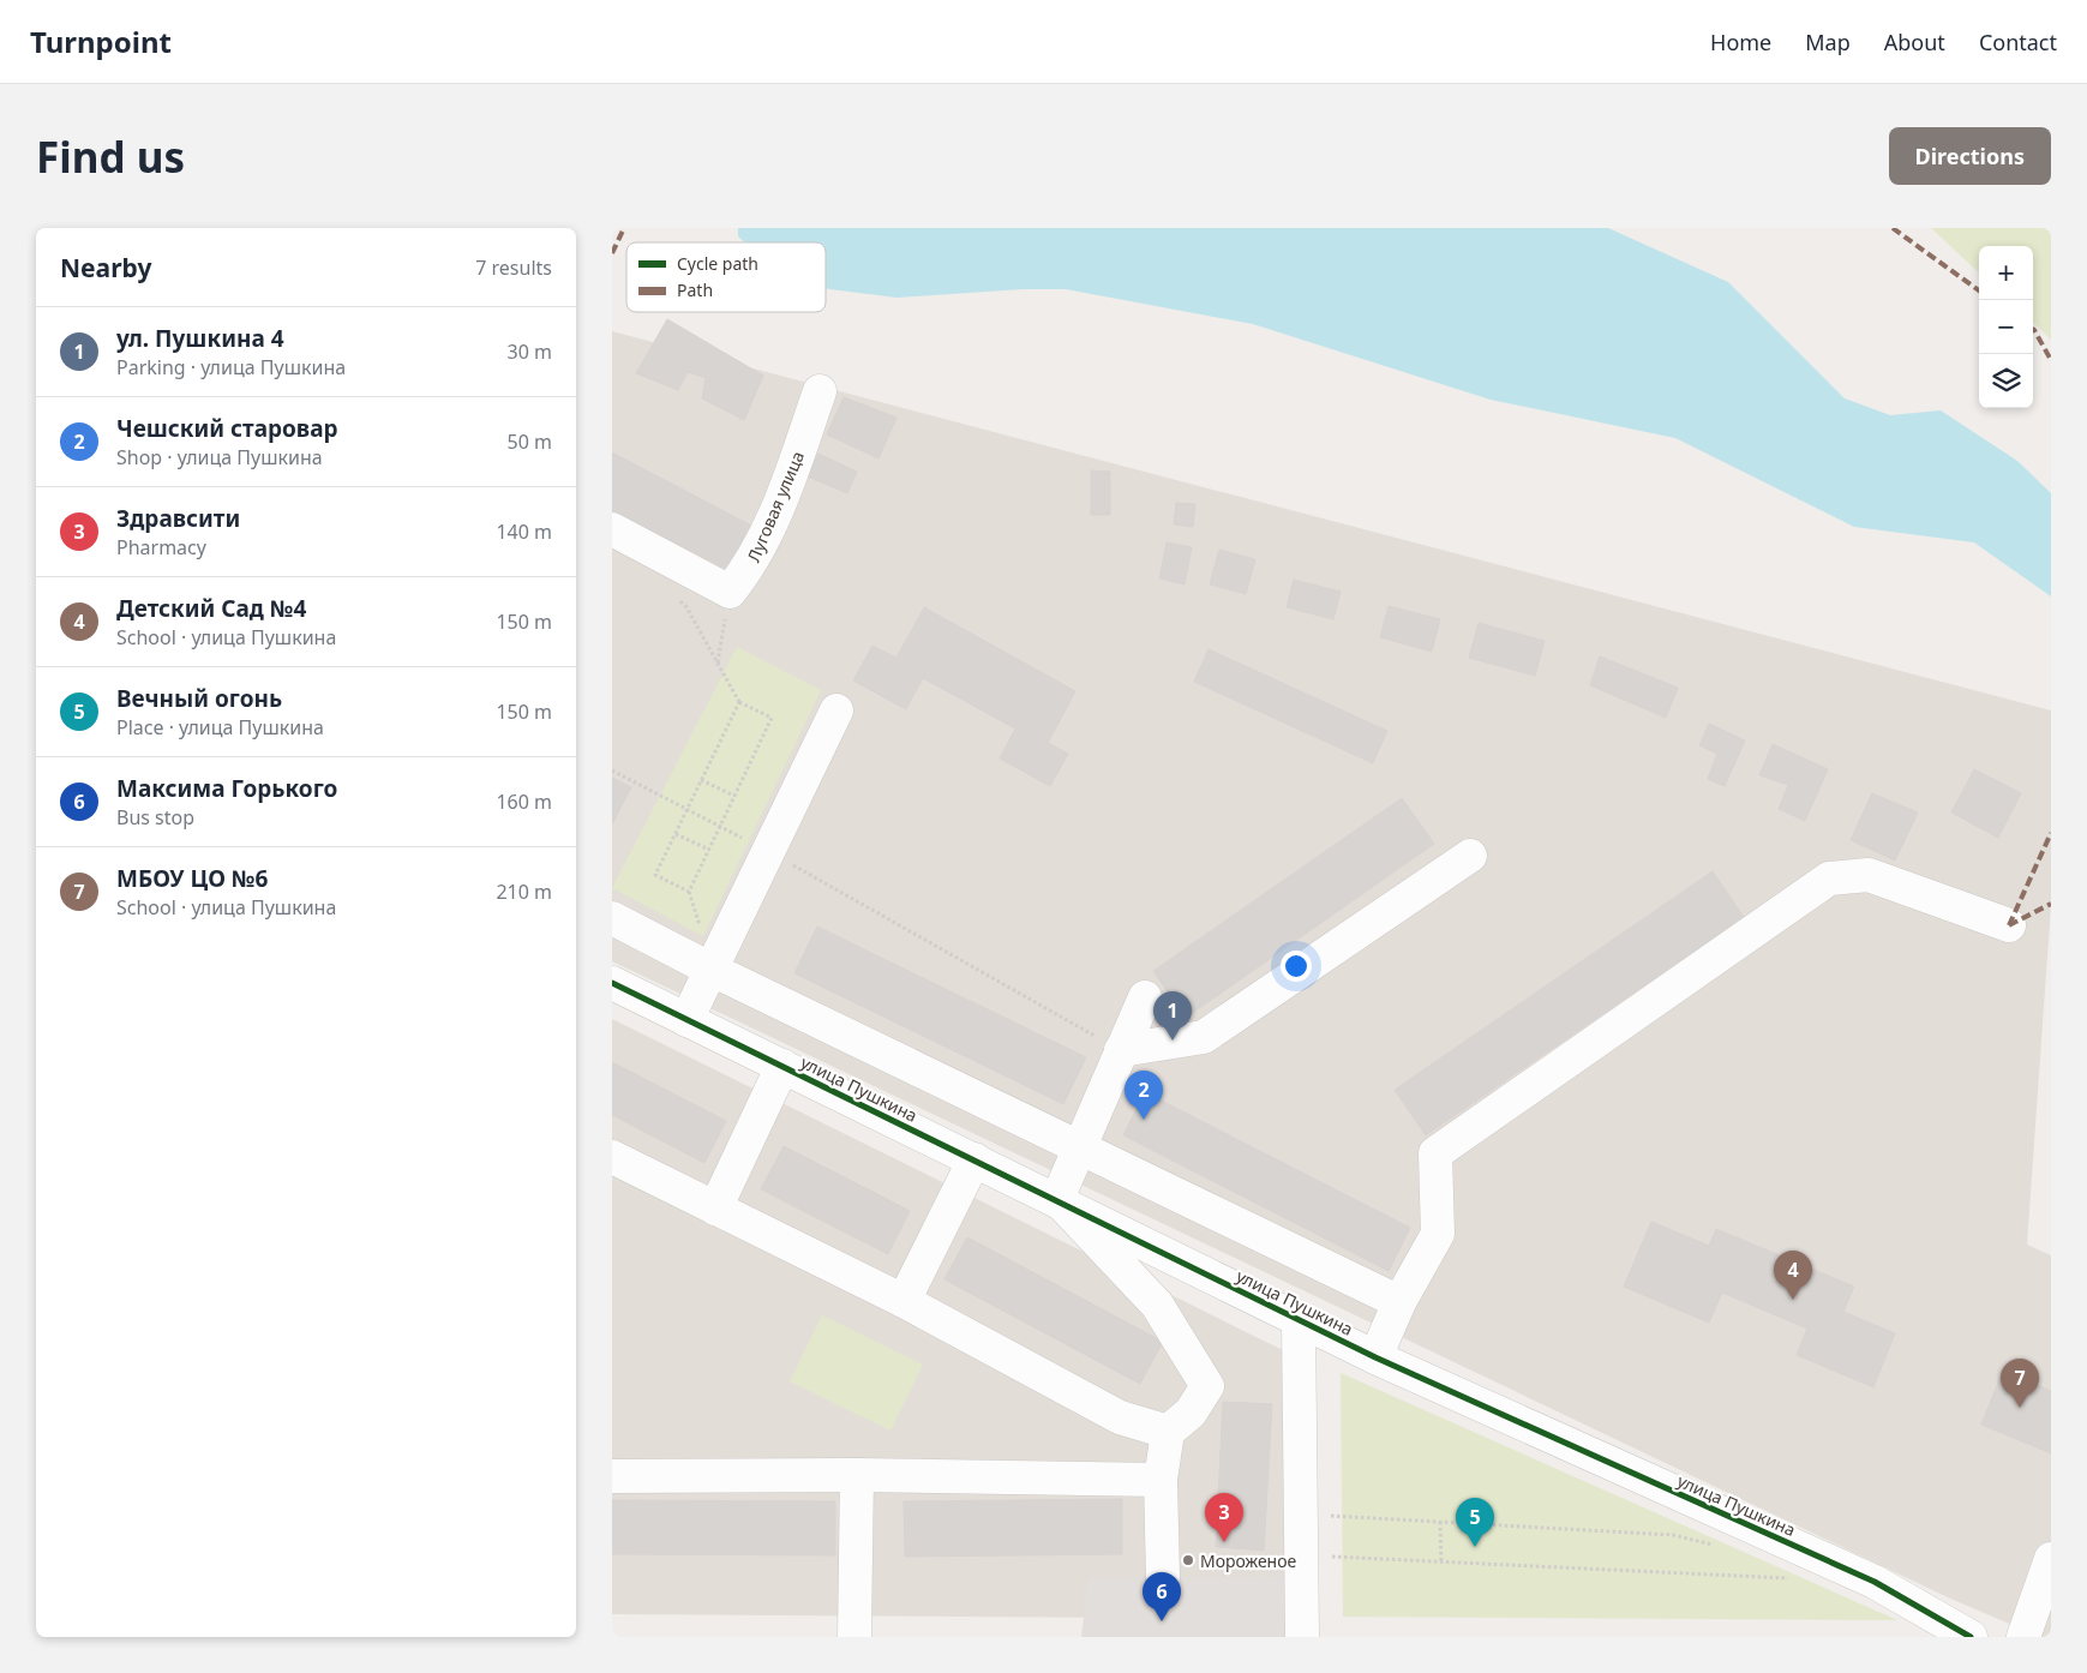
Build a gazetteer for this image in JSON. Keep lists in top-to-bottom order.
{
  "streets": {
    "street": ["Луговая улица", "улица Пушкина"]
  },
  "places": ["Мороженое"],
  "legend": ["Cycle path", "Path"],
  "page": {
    "header": "Turnpoint",
    "nav": [
      "Home",
      "Map",
      "About",
      "Contact"
    ],
    "buttons": "Directions",
    "title": "Find us",
    "heading": ["Nearby", "7 results"],
    "map_buttons": ["+", "−"],
    "list": [
      {
        "mark": "1",
        "name": "ул. Пушкина 4",
        "note": "Parking · улица Пушкина",
        "value": "30 m"
      },
      {
        "mark": "2",
        "name": "Чешский старовар",
        "note": "Shop · улица Пушкина",
        "value": "50 m"
      },
      {
        "mark": "3",
        "name": "Здравсити",
        "note": "Pharmacy",
        "value": "140 m"
      },
      {
        "mark": "4",
        "name": "Детский Сад №4",
        "note": "School · улица Пушкина",
        "value": "150 m"
      },
      {
        "mark": "5",
        "name": "Вечный огонь",
        "note": "Place · улица Пушкина",
        "value": "150 m"
      },
      {
        "mark": "6",
        "name": "Максима Горького",
        "note": "Bus stop",
        "value": "160 m"
      },
      {
        "mark": "7",
        "name": "МБОУ ЦО №6",
        "note": "School · улица Пушкина",
        "value": "210 m"
      }
    ],
    "pins": [
      "1",
      "2",
      "4",
      "7",
      "3",
      "5",
      "6"
    ]
  }
}
